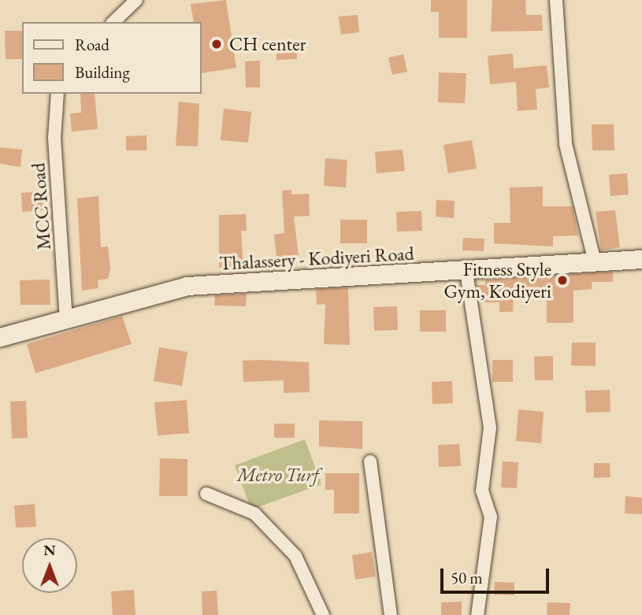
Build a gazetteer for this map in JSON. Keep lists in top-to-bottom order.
{
  "streets": {
    "main road": ["Thalassery - Kodiyeri Road"],
    "street": ["MCC Road"]
  },
  "crossings": [
    ["MCC Road", "Thalassery - Kodiyeri Road"]
  ],
  "parks": ["Metro Turf"],
  "places": ["CH center", "Fitness Style Gym, Kodiyeri"],
  "legend": ["Road", "Building"],
  "scale_bar": "50 m",
  "north": "top"
}
